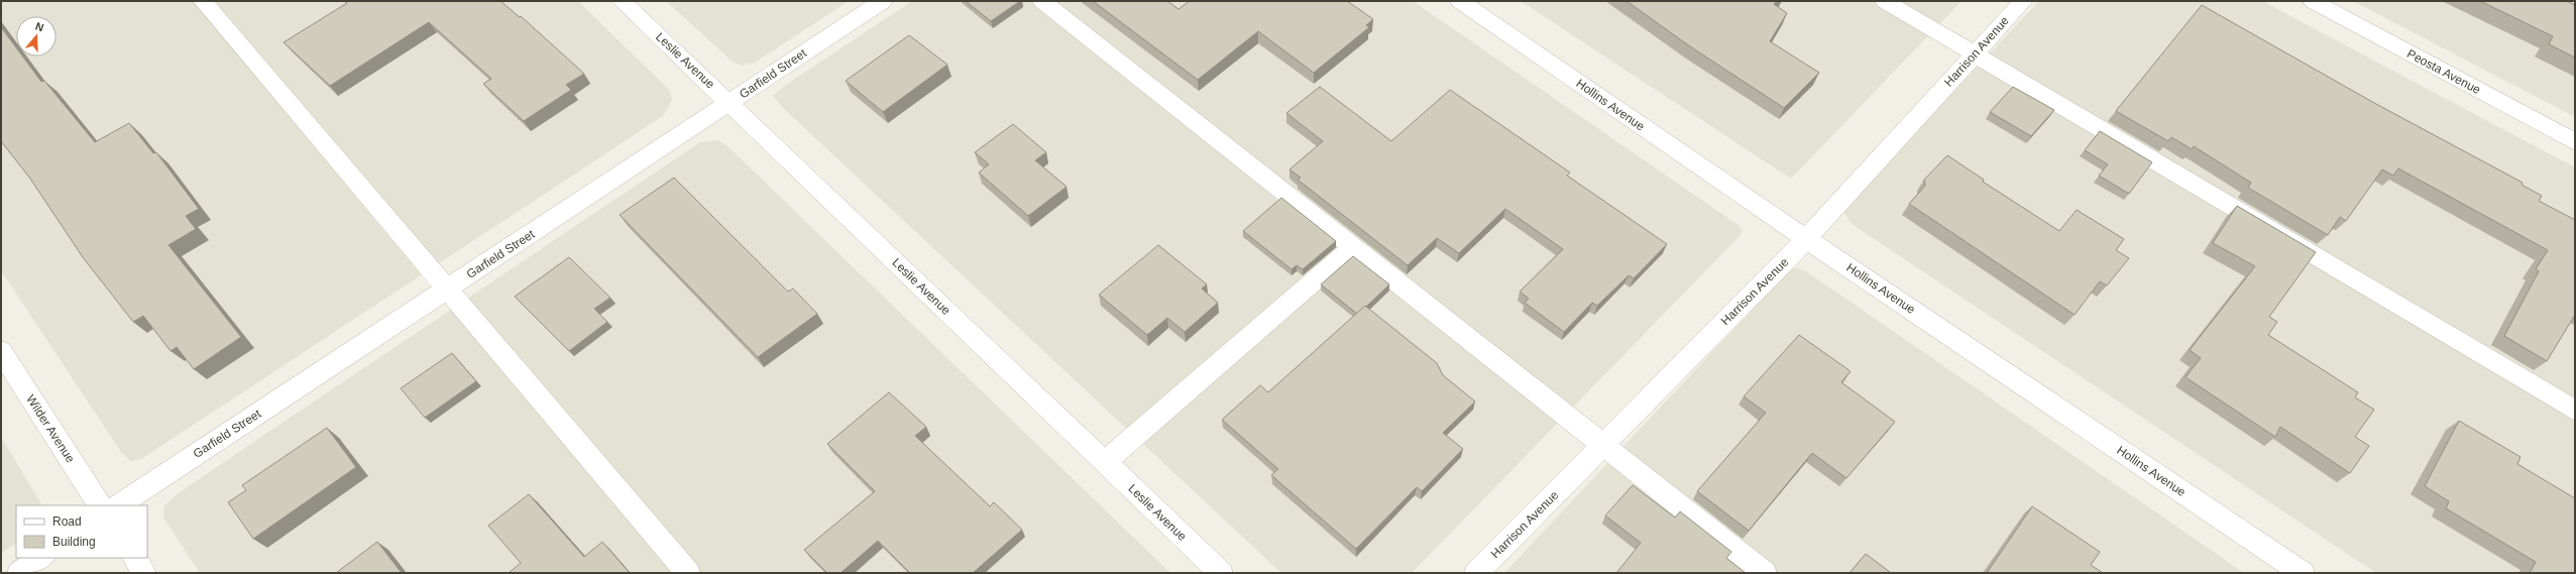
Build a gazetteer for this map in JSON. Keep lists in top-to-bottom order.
{
  "streets": {
    "street": [
      "Harrison Avenue",
      "Leslie Avenue",
      "Peosta Avenue",
      "Garfield Street",
      "Hollins Avenue",
      "Wilder Avenue"
    ]
  },
  "crossings": [
    ["Harrison Avenue", "Hollins Avenue"],
    ["Leslie Avenue", "Garfield Street"]
  ],
  "legend": ["Road", "Building"],
  "north": "top"
}
